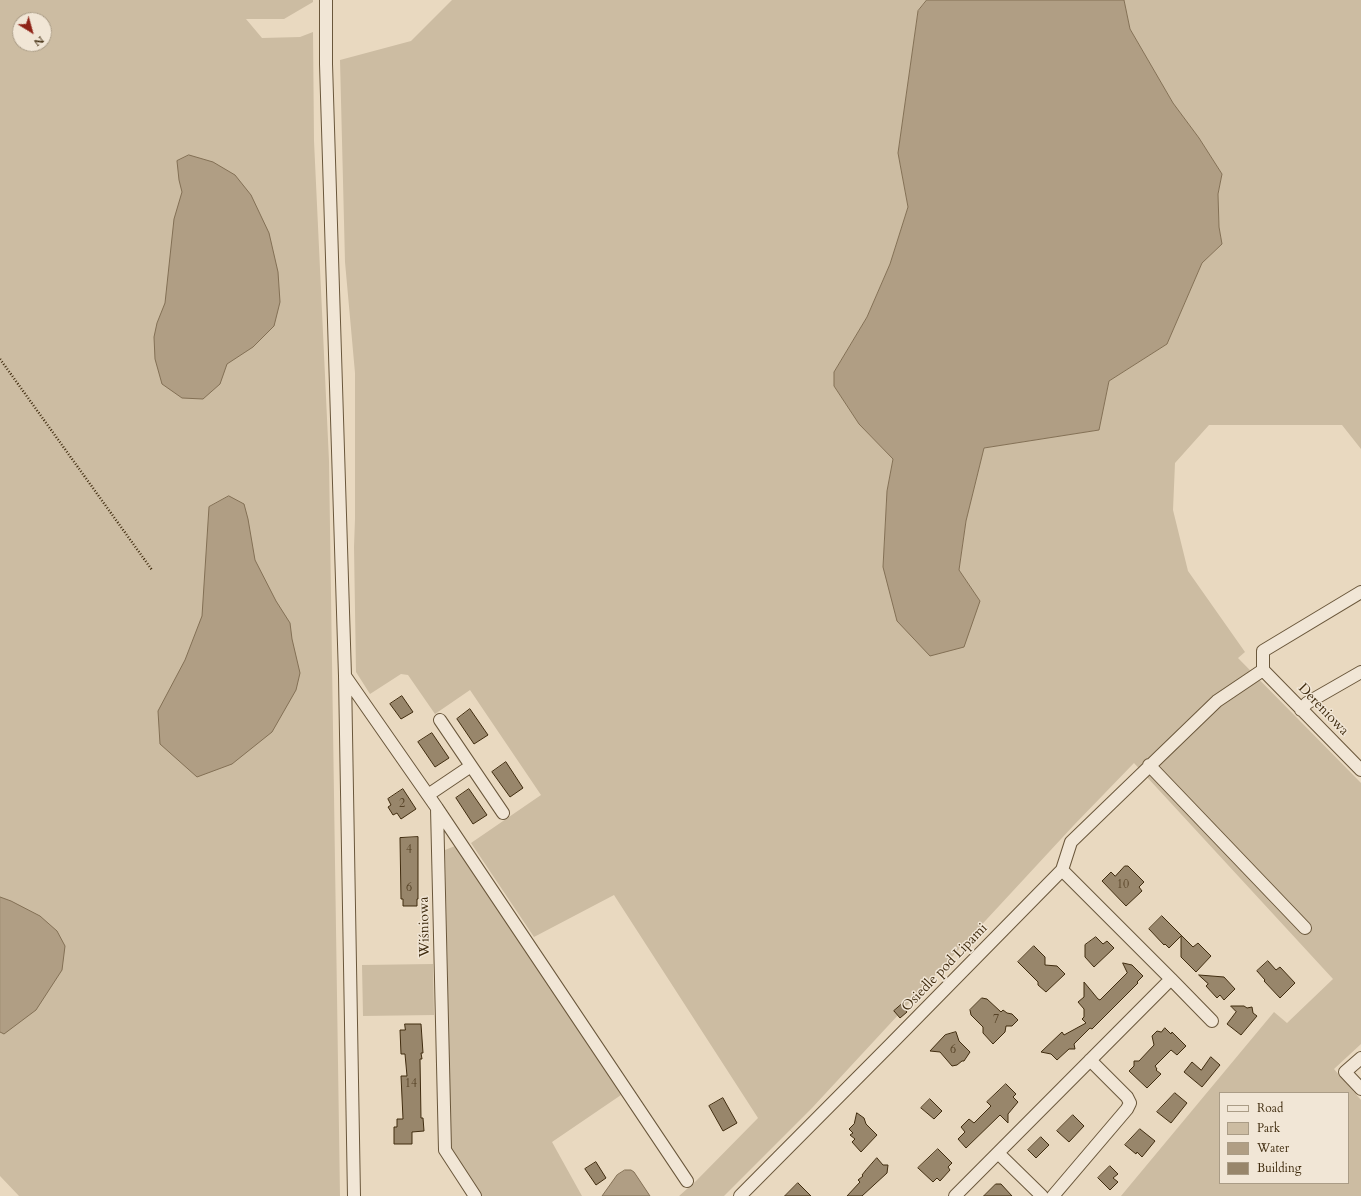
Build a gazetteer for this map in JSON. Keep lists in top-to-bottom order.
{
  "streets": {
    "street": ["Dereniowa", "Wiśniowa", "Osiedle pod Lipami"]
  },
  "house_numbers": [
    "2",
    "4",
    "10",
    "6",
    "7",
    "6",
    "14"
  ],
  "legend": [
    "Road",
    "Park",
    "Water",
    "Building"
  ],
  "north": "bottom right"
}
